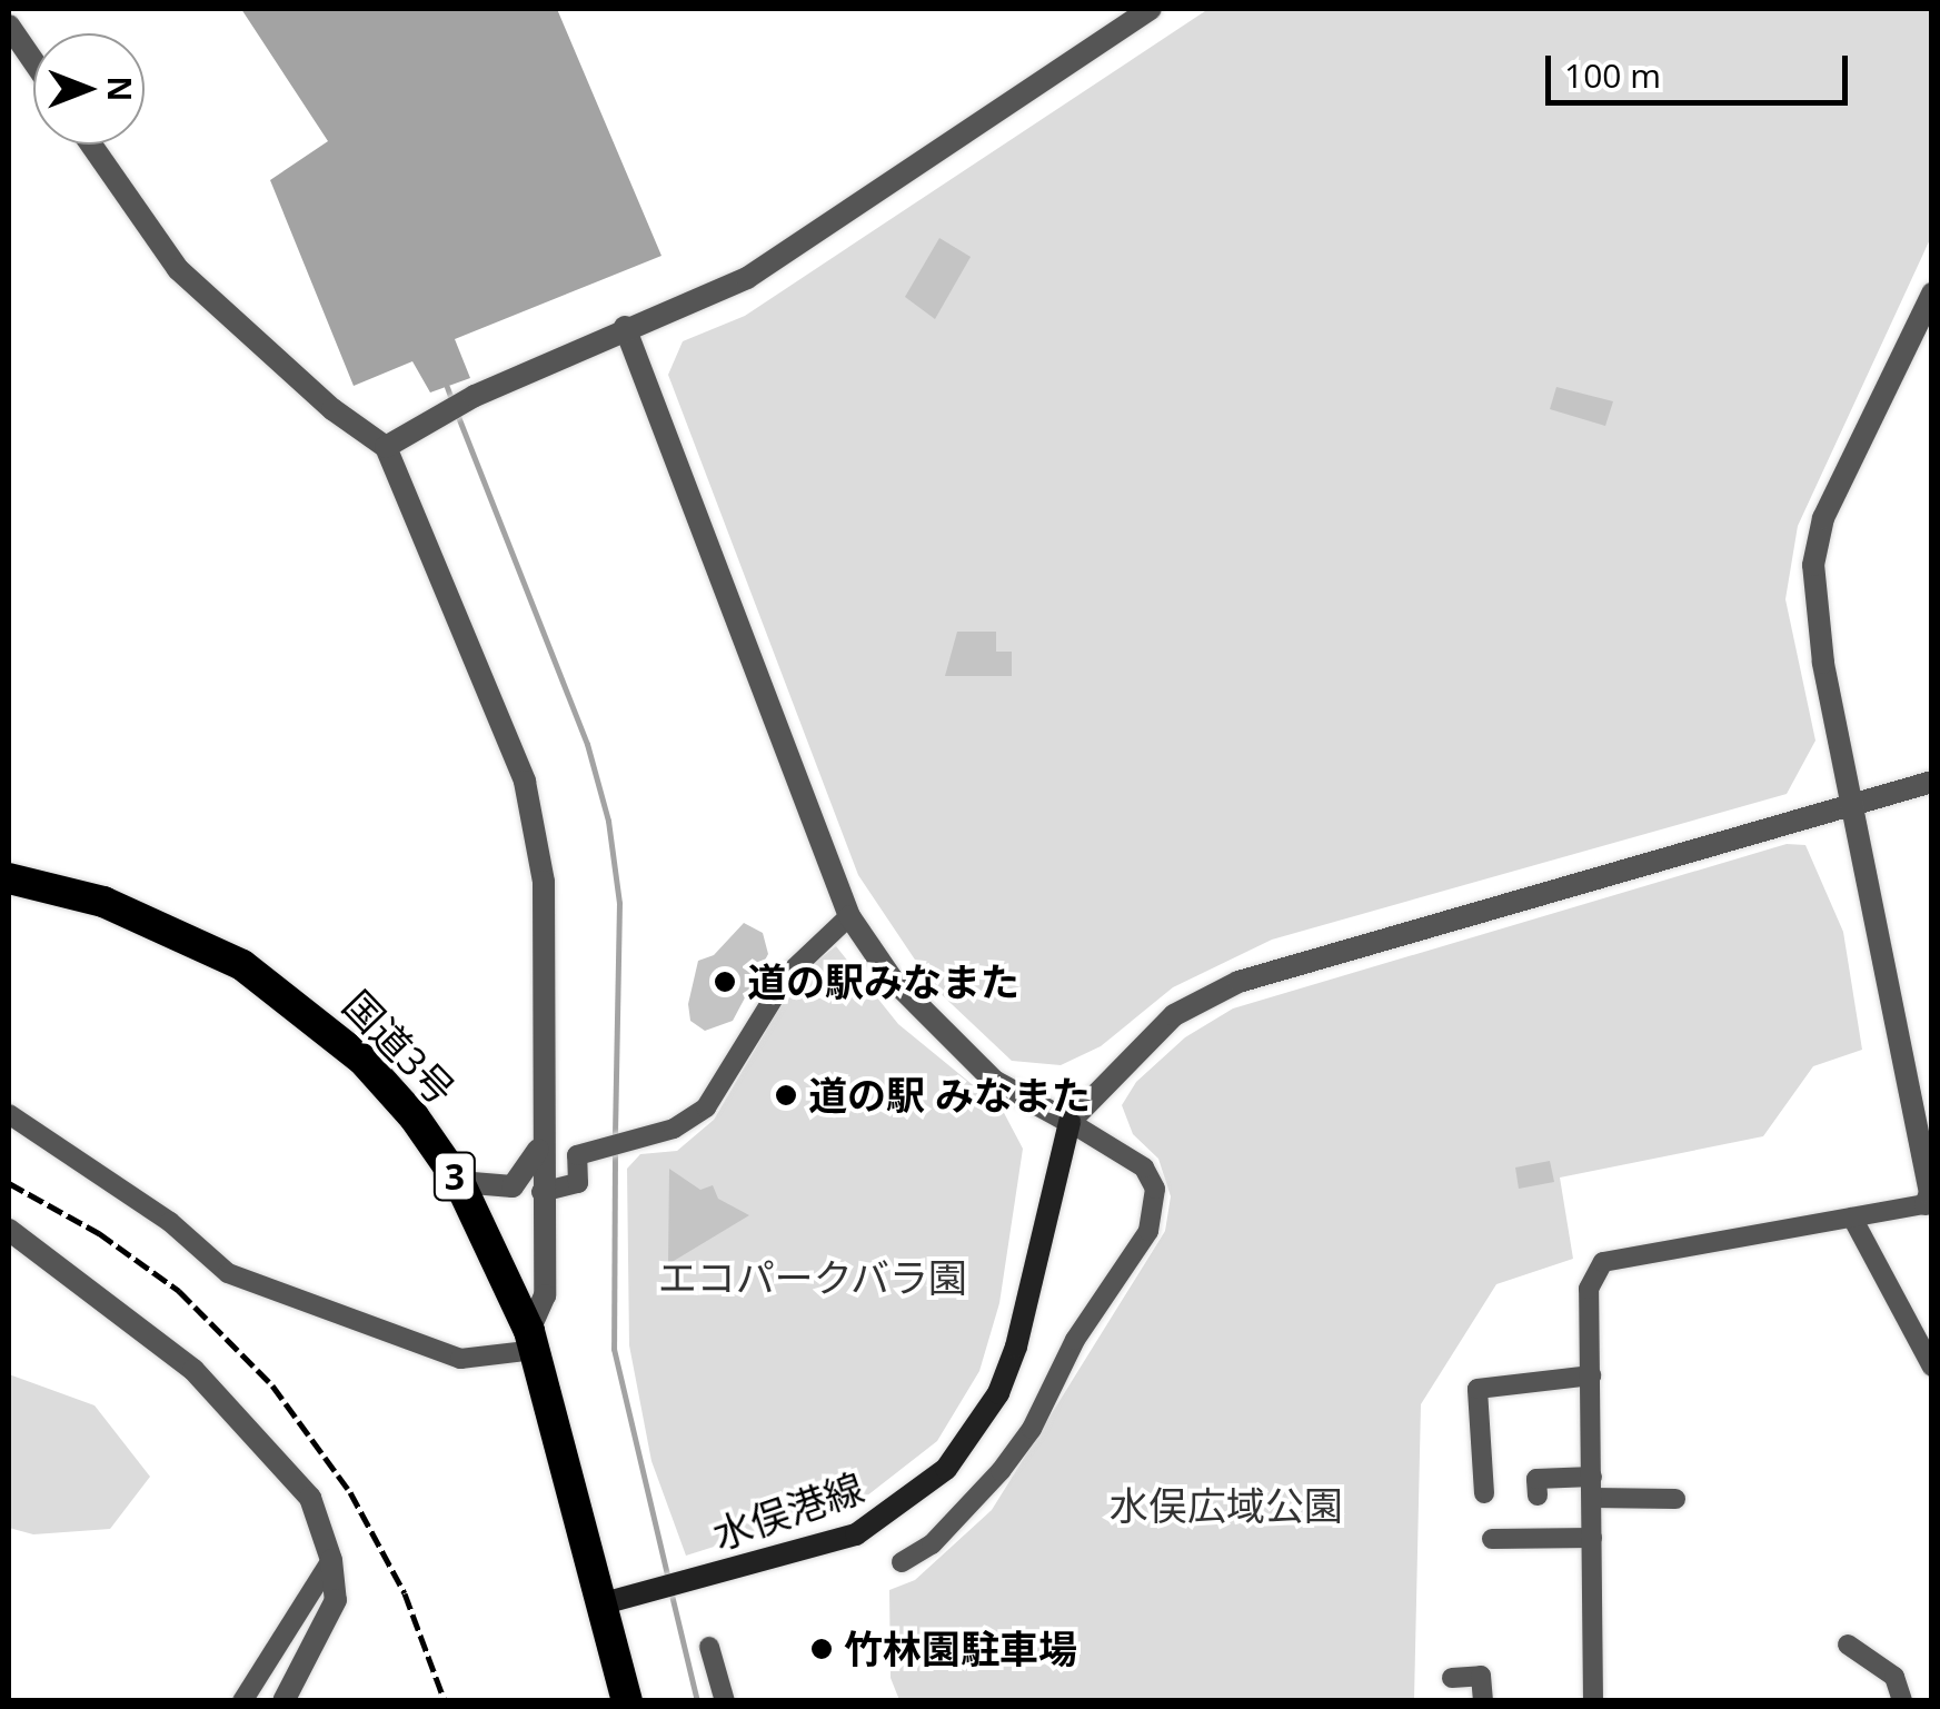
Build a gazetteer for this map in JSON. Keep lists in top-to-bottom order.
{
  "streets": {
    "highway": ["国道3号", "3"],
    "main road": ["水俣港線"]
  },
  "crossings": [
    ["国道3号", "水俣港線"]
  ],
  "parks": ["エコパークバラ園", "水俣広域公園"],
  "places": ["道の駅みなまた", "道の駅 みなまた", "竹林園駐車場"],
  "scale_bar": "100 m",
  "north": "right"
}
